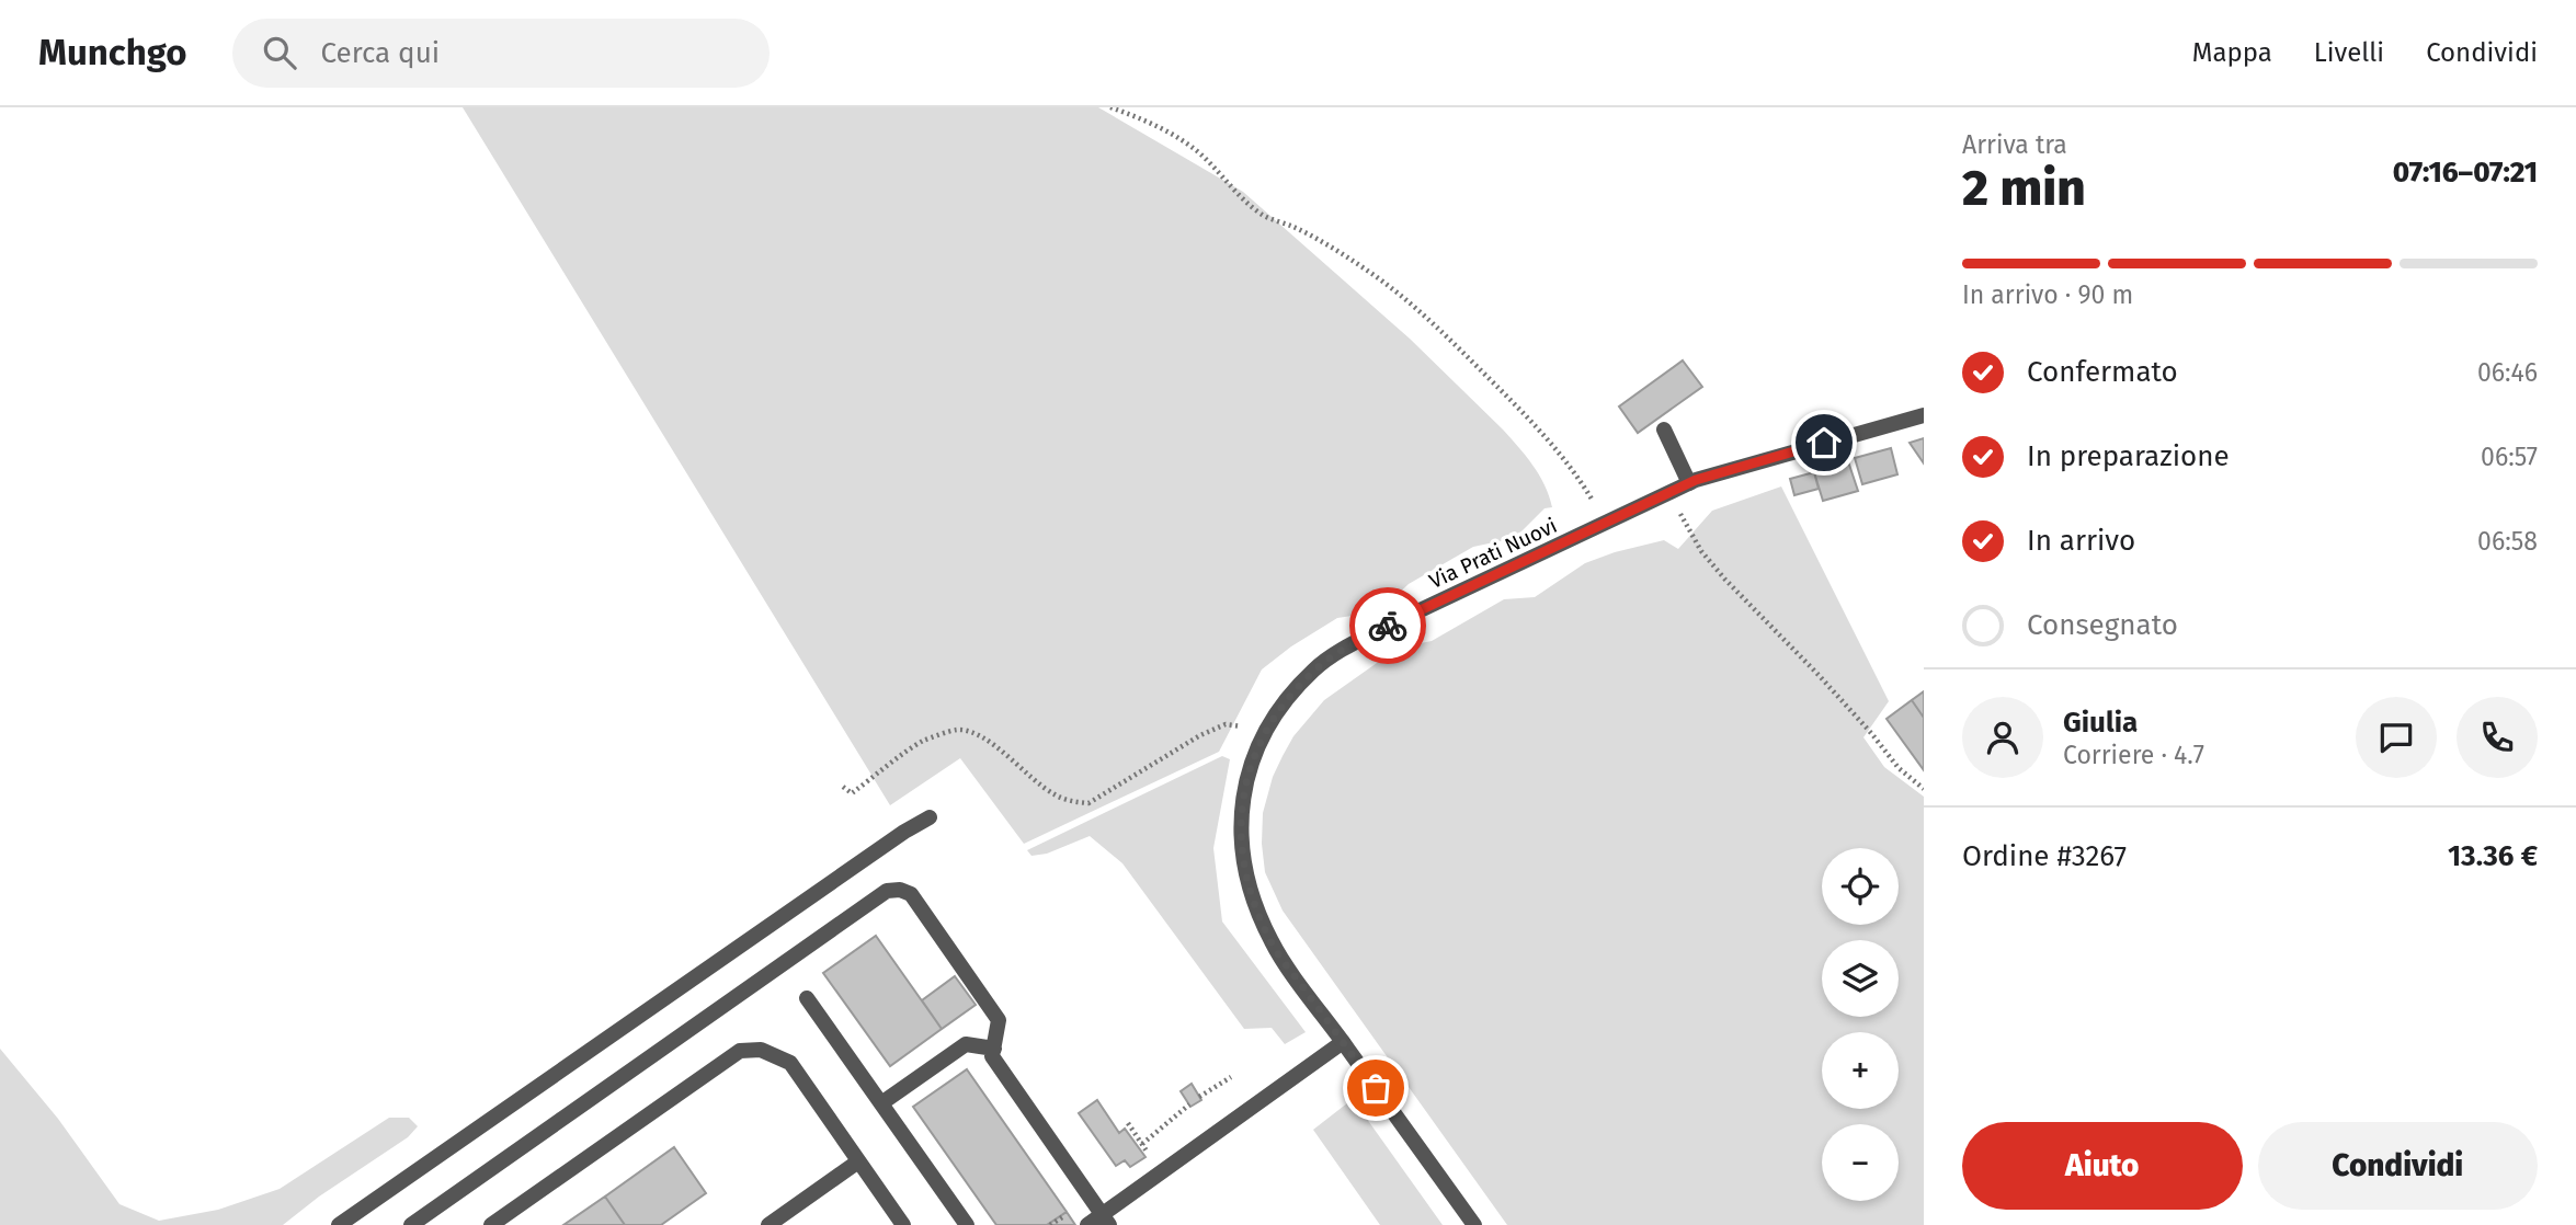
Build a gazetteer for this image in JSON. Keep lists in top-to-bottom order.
{
  "streets": {
    "street": ["Via Prati Nuovi"]
  },
  "page": {
    "header": "Munchgo",
    "search": "Cerca qui",
    "nav": ["Mappa", "Livelli", "Condividi"],
    "heading": ["2 min", "Arriva tra", "07:16–07:21"],
    "panel": [
      "Giulia",
      "Corriere · 4.7",
      "Ordine #3267",
      "13.36 €"
    ],
    "bar": "In arrivo · 90 m",
    "list": [
      ["Confermato", "06:46"],
      ["In preparazione", "06:57"],
      ["In arrivo", "06:58"],
      "Consegnato"
    ],
    "map_buttons": ["+", "−"],
    "buttons": ["Aiuto", "Condividi"]
  }
}
